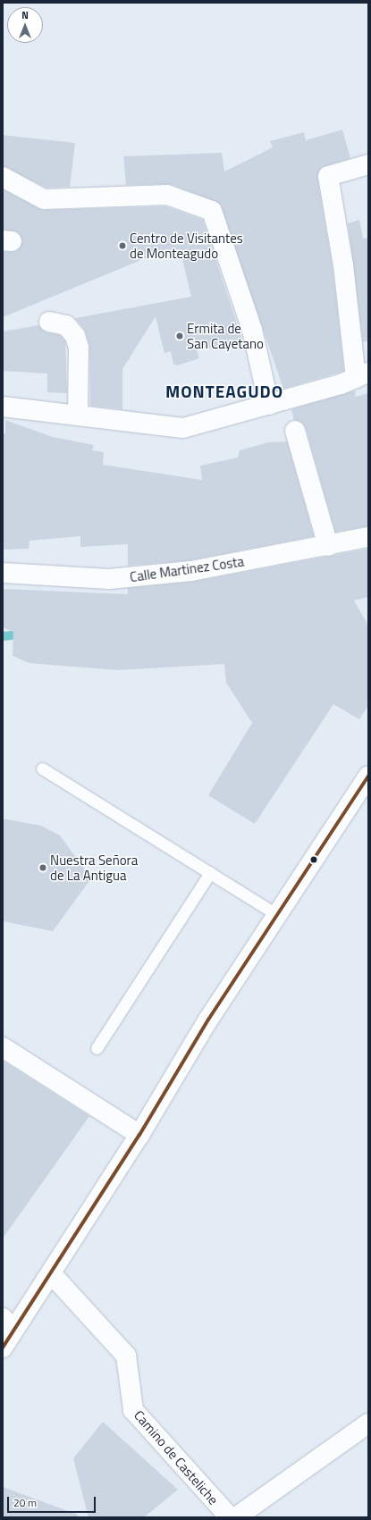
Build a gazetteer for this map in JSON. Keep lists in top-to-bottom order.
{
  "streets": {
    "street": ["Calle Martinez Costa", "Camino de Casteliche"]
  },
  "districts": ["MONTEAGUDO"],
  "places": ["Centro de Visitantes de Monteagudo", "Ermita de San Cayetano", "Nuestra Señora de La Antigua"],
  "lines": ["transit line 20"],
  "scale_bar": "20 m",
  "north": "top"
}
